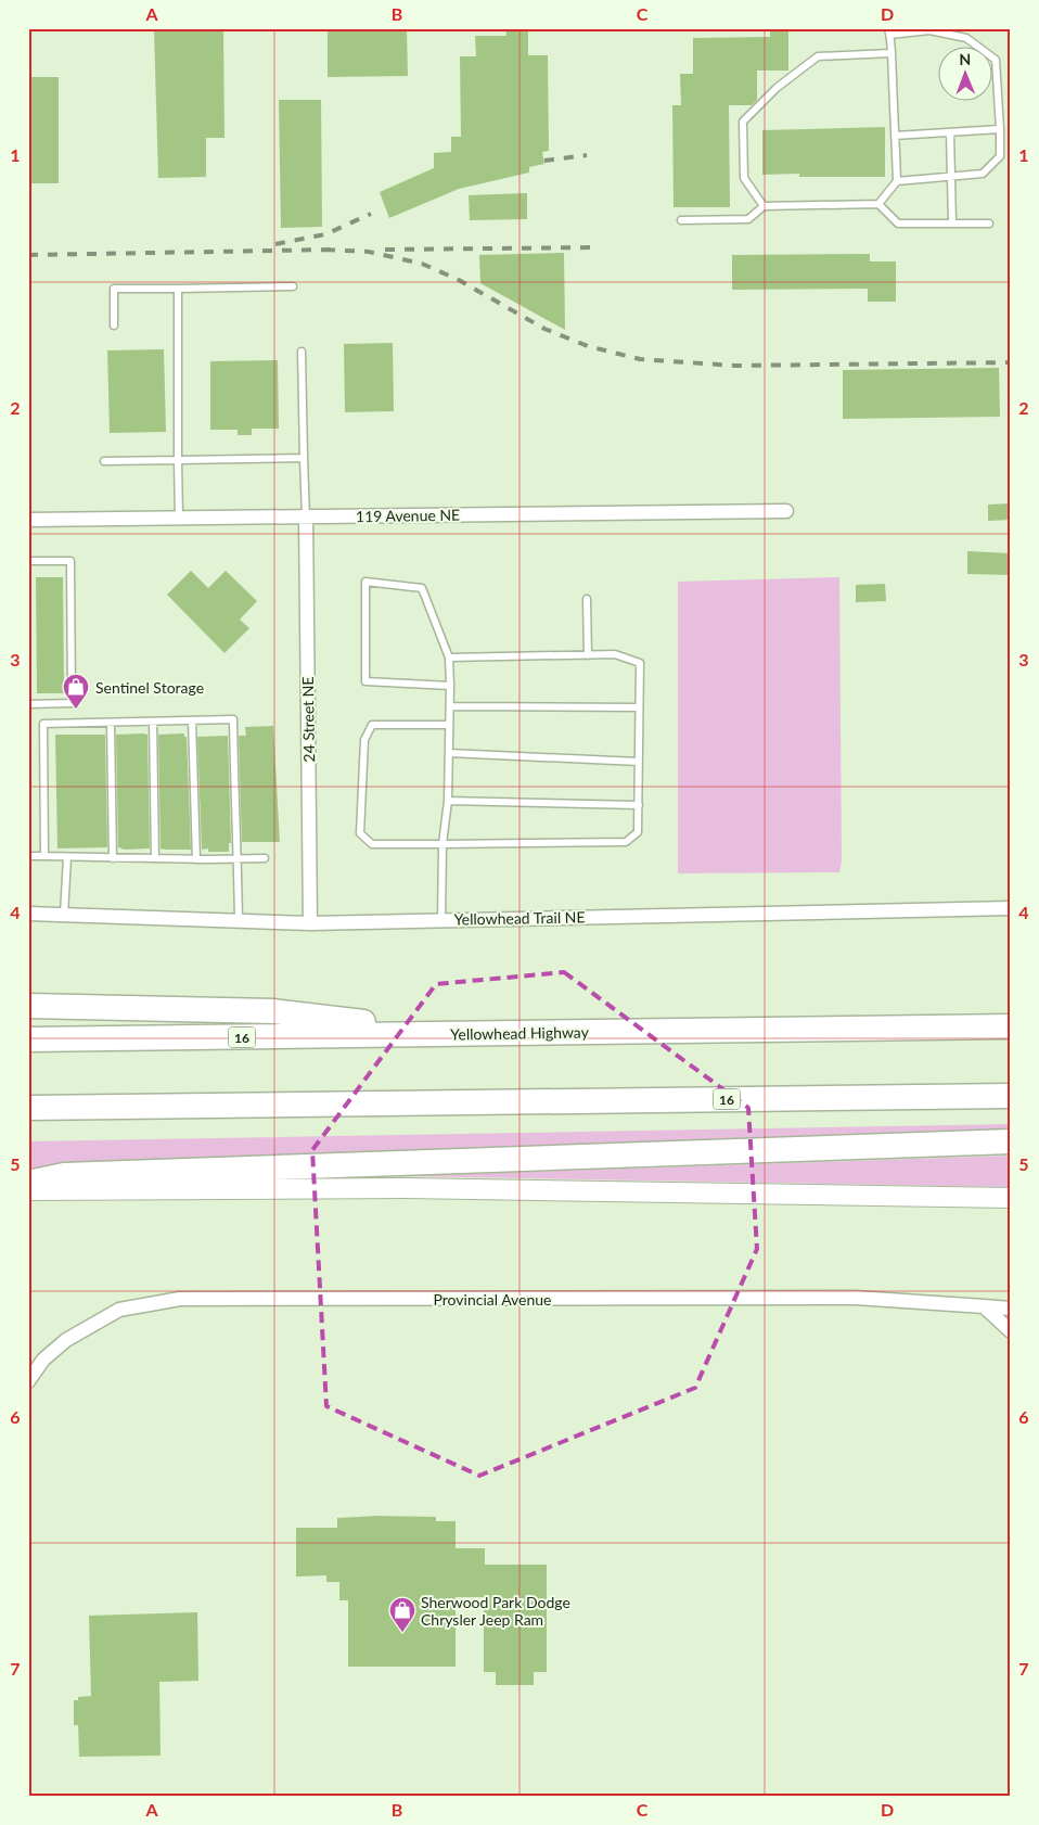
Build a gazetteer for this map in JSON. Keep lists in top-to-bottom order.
{
  "streets": {
    "highway": ["Yellowhead Highway", "16"],
    "street": [
      "119 Avenue NE",
      "24 Street NE",
      "Yellowhead Trail NE",
      "Provincial Avenue"
    ]
  },
  "crossings": [
    ["119 Avenue NE", "24 Street NE"],
    ["24 Street NE", "Yellowhead Trail NE"]
  ],
  "places": {
    "shop": ["Sentinel Storage", "Sherwood Park Dodge Chrysler Jeep Ram"]
  },
  "north": "top",
  "grid": {
    "columns": [
      "A",
      "B",
      "C",
      "D"
    ],
    "rows": [
      "1",
      "2",
      "3",
      "4",
      "5",
      "6",
      "7"
    ]
  }
}
